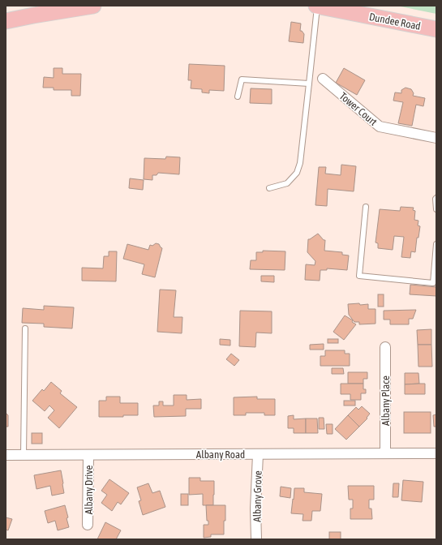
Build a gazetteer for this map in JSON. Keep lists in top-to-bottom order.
{
  "streets": {
    "main road": ["Dundee Road"],
    "street": [
      "Tower Court",
      "Albany Place",
      "Albany Road",
      "Albany Drive",
      "Albany Grove"
    ]
  },
  "crossings": [
    ["Albany Place", "Albany Road"],
    ["Albany Road", "Albany Drive"],
    ["Albany Road", "Albany Grove"]
  ]
}
